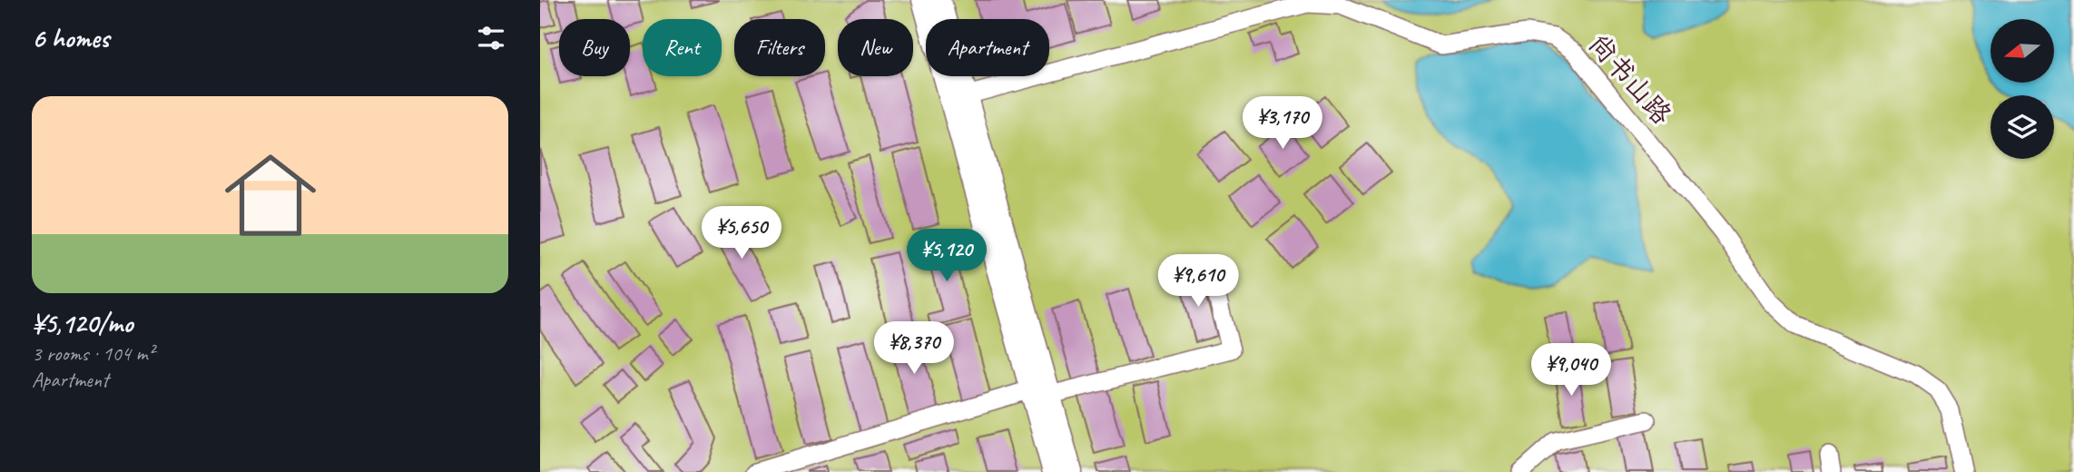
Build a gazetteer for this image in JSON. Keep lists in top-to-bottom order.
{
  "streets": {
    "street": ["尚书山路"]
  },
  "north": "left",
  "page": {
    "heading": "6 homes",
    "chip": [
      "Buy",
      "Rent",
      "Filters",
      "New",
      "Apartment"
    ],
    "list": [
      {
        "name": "¥5,120/mo",
        "note": "3 rooms · 104 m² · Apartment"
      }
    ],
    "price": [
      "¥3,170",
      "¥5,650",
      "¥5,120",
      "¥9,610",
      "¥8,370",
      "¥9,040"
    ]
  }
}
